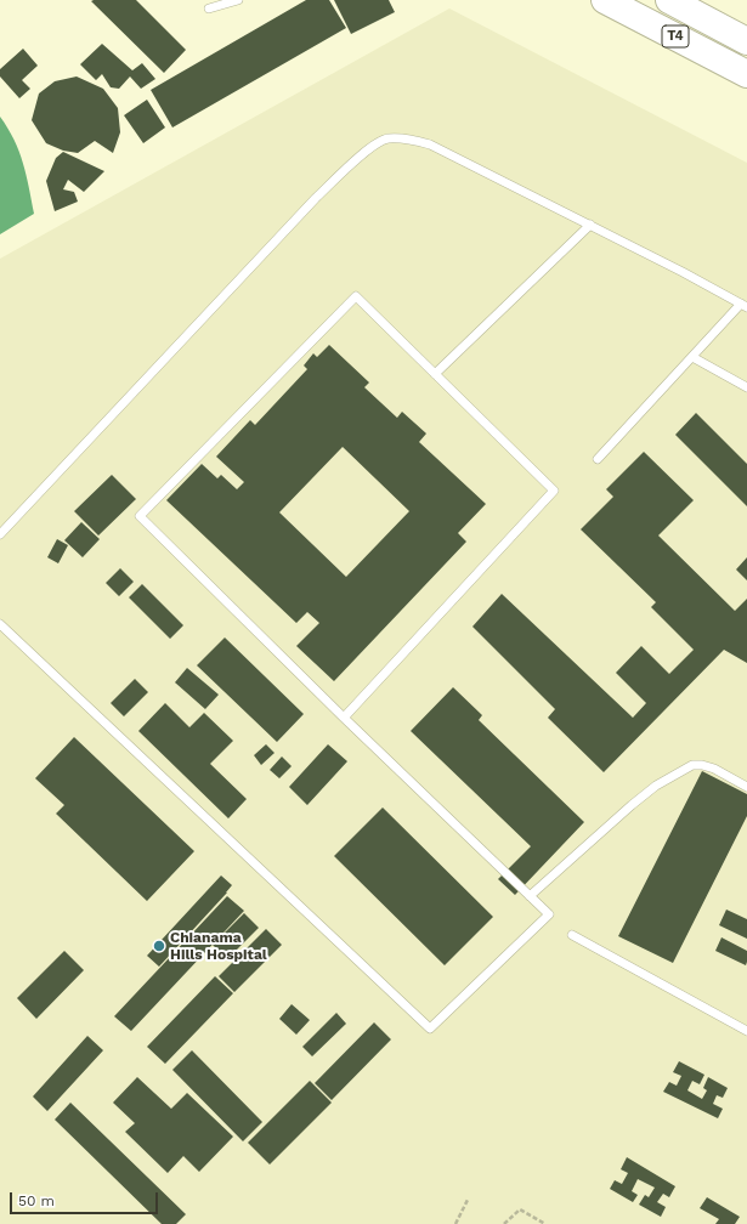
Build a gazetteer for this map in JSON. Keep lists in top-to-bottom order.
{
  "streets": {
    "main road": ["T4"]
  },
  "places": ["Chianama Hills Hospital"],
  "scale_bar": "50 m"
}
